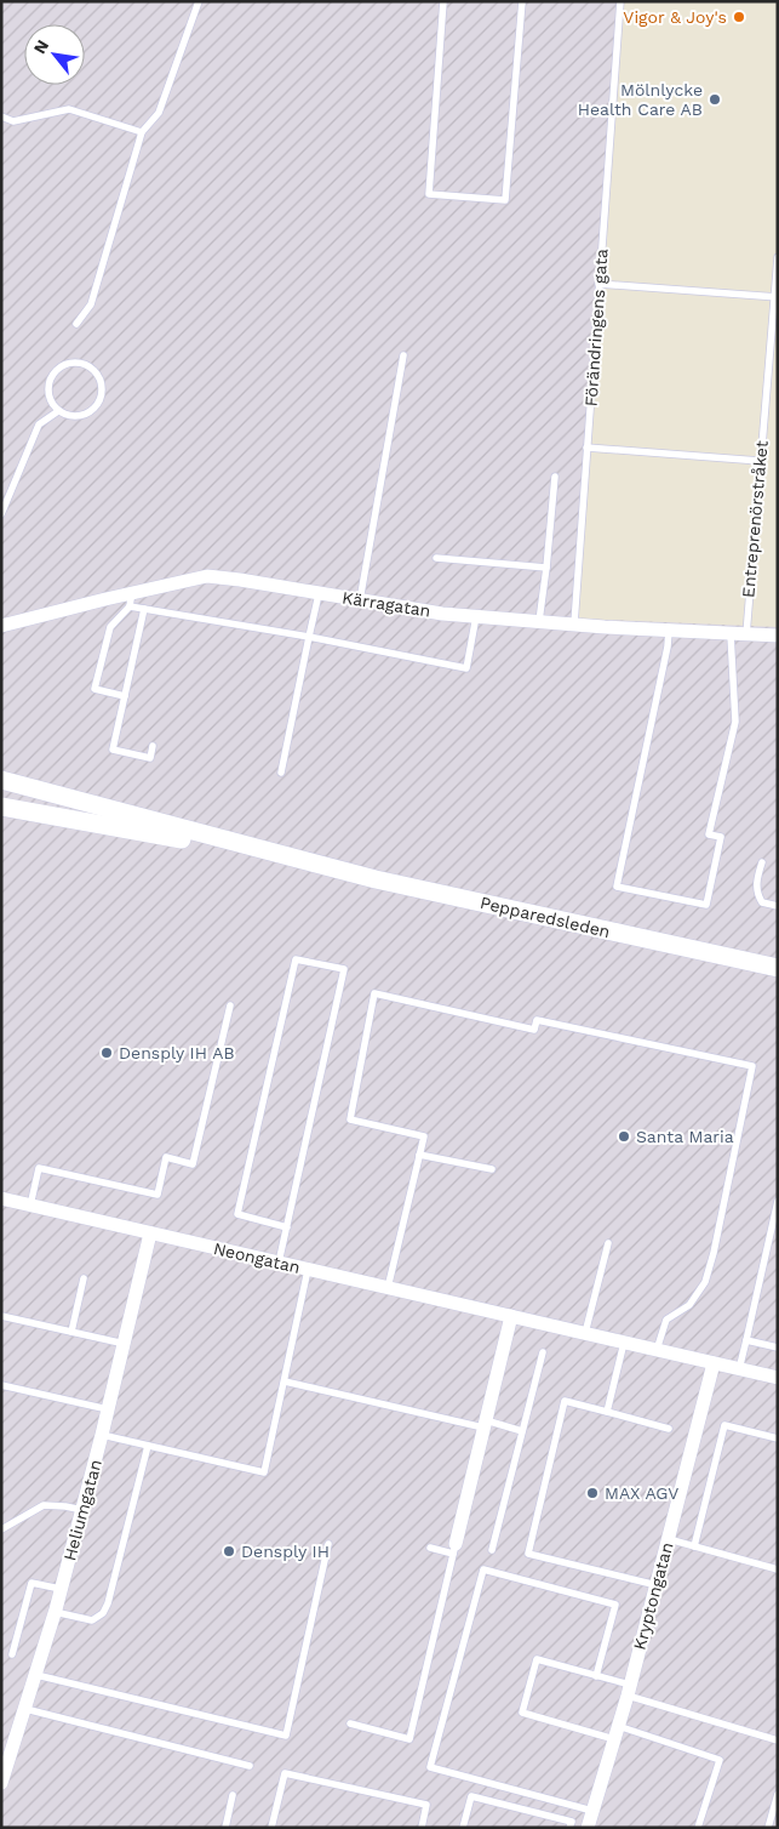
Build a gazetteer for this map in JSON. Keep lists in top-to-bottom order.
{
  "streets": {
    "street": [
      "Kärragatan",
      "Pepparedsleden",
      "Neongatan",
      "Heliumgatan",
      "Kryptongatan"
    ],
    "lane": ["Förändringens gata", "Entreprenörstråket"]
  },
  "crossings": [
    ["Förändringens gata", "Kärragatan"],
    ["Entreprenörstråket", "Kärragatan"],
    ["Neongatan", "Heliumgatan"],
    ["Neongatan", "Kryptongatan"]
  ],
  "places": [
    "Vigor & Joy's",
    "Mölnlycke Health Care AB",
    "Densply IH AB",
    "Santa Maria",
    "MAX AGV",
    "Densply IH"
  ],
  "north": "top left"
}
